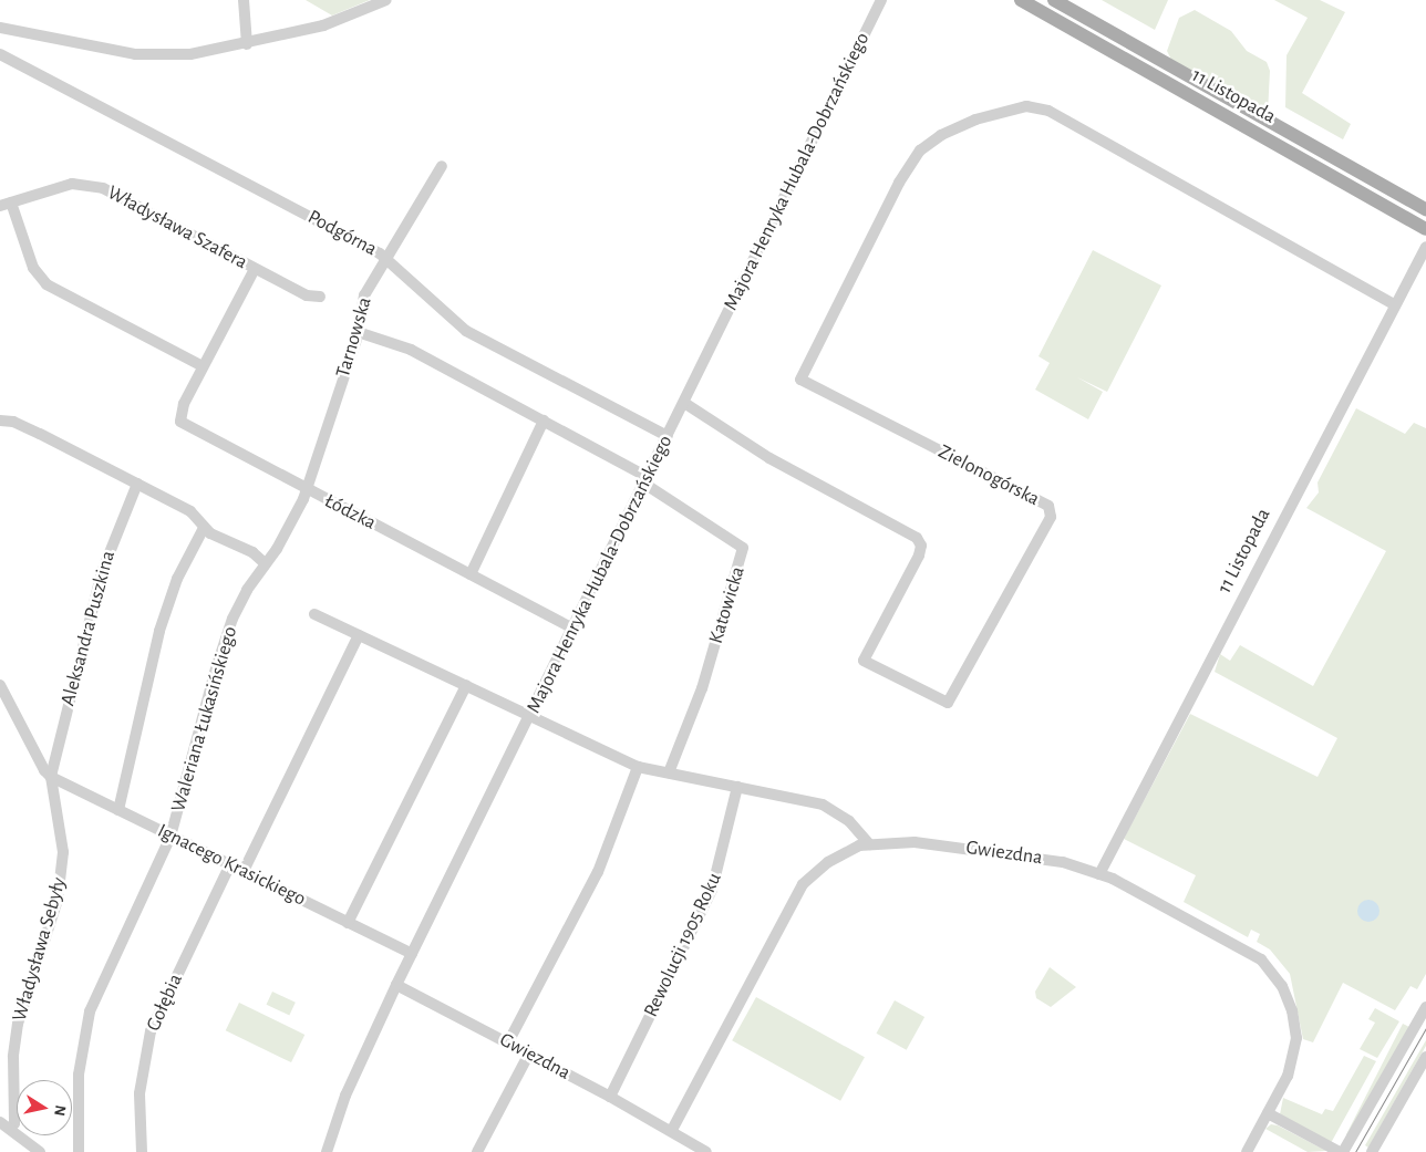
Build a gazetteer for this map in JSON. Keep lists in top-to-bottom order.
{
  "streets": {
    "main road": ["11 Listopada"],
    "street": [
      "Majora Henryka Hubala-Dobrzańskiego",
      "Władysława Szafera",
      "Podgórna",
      "Tarnowska",
      "Zielonogórska",
      "Łódzka",
      "Katowicka",
      "Aleksandra Puszkina",
      "Waleriana Łukasińskiego",
      "Gwiezdna",
      "Ignacego Krasickiego",
      "Rewolucji 1905 Roku",
      "Władysława Sebyły",
      "Gołębia"
    ]
  },
  "crossings": [
    ["11 Listopada", "Zielonogórska"],
    ["11 Listopada", "Gwiezdna"],
    ["Majora Henryka Hubala-Dobrzańskiego", "Podgórna"],
    ["Majora Henryka Hubala-Dobrzańskiego", "Zielonogórska"],
    ["Majora Henryka Hubala-Dobrzańskiego", "Łódzka"],
    ["Majora Henryka Hubala-Dobrzańskiego", "Katowicka"],
    ["Majora Henryka Hubala-Dobrzańskiego", "Gwiezdna"],
    ["Majora Henryka Hubala-Dobrzańskiego", "Ignacego Krasickiego"],
    ["Władysława Szafera", "Łódzka"],
    ["Podgórna", "Tarnowska"],
    ["Tarnowska", "Łódzka"],
    ["Tarnowska", "Waleriana Łukasińskiego"],
    ["Łódzka", "Waleriana Łukasińskiego"],
    ["Aleksandra Puszkina", "Ignacego Krasickiego"],
    ["Aleksandra Puszkina", "Władysława Sebyły"],
    ["Waleriana Łukasińskiego", "Ignacego Krasickiego"],
    ["Gwiezdna", "Rewolucji 1905 Roku"],
    ["Ignacego Krasickiego", "Władysława Sebyły"],
    ["Ignacego Krasickiego", "Gołębia"]
  ],
  "north": "right"
}
